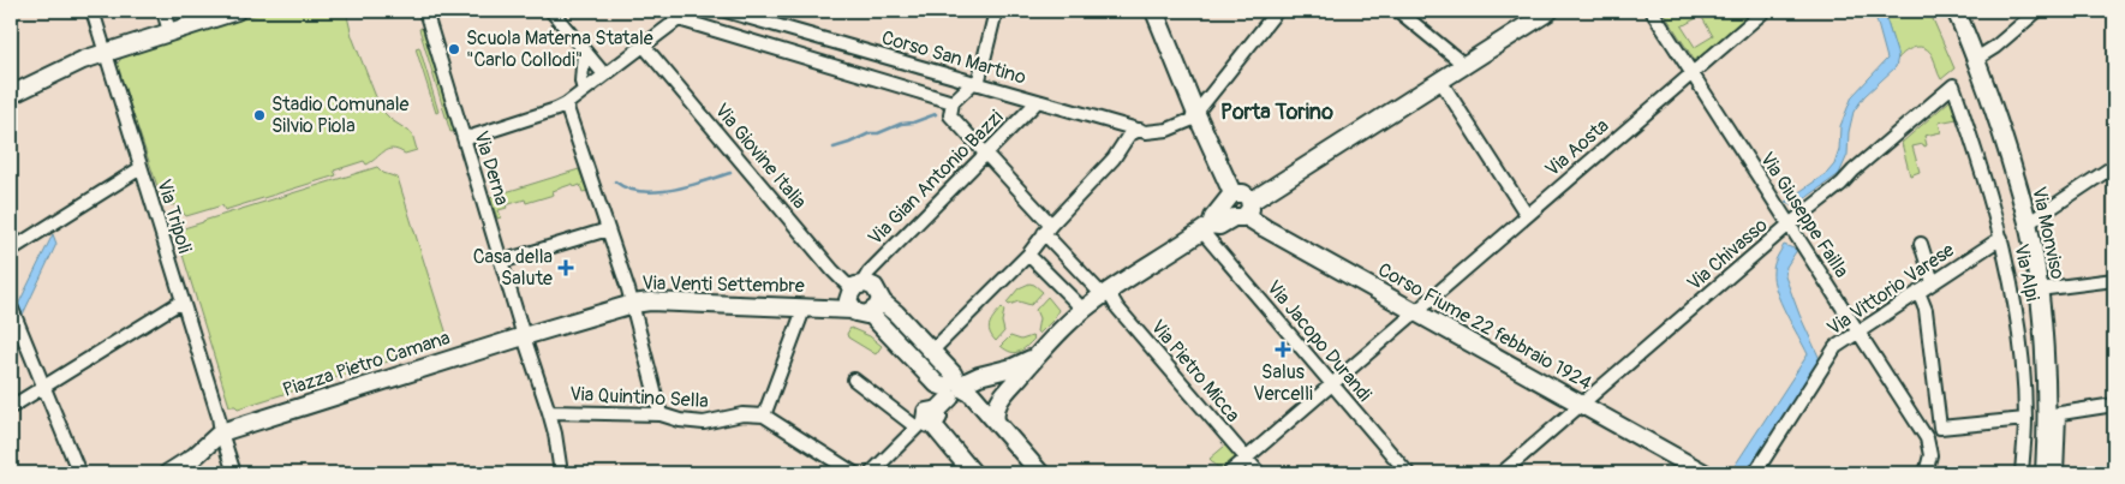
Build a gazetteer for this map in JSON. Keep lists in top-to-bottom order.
{
  "streets": {
    "main road": [
      "Via Monviso",
      "Via Venti Settembre",
      "Corso Fiume 22 febbraio 1924",
      "Piazza Pietro Camana"
    ],
    "street": [
      "Corso San Martino",
      "Via Aosta",
      "Via Giovine Italia",
      "Via Derna",
      "Via Gian Antonio Bazzi",
      "Via Giuseppe Failla",
      "Via Tripoli",
      "Via Chivasso",
      "Via Alpi",
      "Via Vittorio Varese",
      "Via Jacopo Durandi",
      "Via Pietro Micca",
      "Via Quintino Sella"
    ]
  },
  "crossings": [
    ["Corso San Martino", "Via Gian Antonio Bazzi"],
    ["Via Aosta", "Via Giuseppe Failla"],
    ["Via Aosta", "Corso Fiume 22 febbraio 1924"],
    ["Via Aosta", "Via Jacopo Durandi"],
    ["Via Aosta", "Via Pietro Micca"],
    ["Via Giovine Italia", "Via Gian Antonio Bazzi"],
    ["Via Giovine Italia", "Via Venti Settembre"],
    ["Via Derna", "Via Venti Settembre"],
    ["Via Derna", "Piazza Pietro Camana"],
    ["Via Derna", "Via Quintino Sella"],
    ["Via Gian Antonio Bazzi", "Via Venti Settembre"],
    ["Via Gian Antonio Bazzi", "Via Pietro Micca"],
    ["Via Giuseppe Failla", "Via Chivasso"],
    ["Via Giuseppe Failla", "Via Vittorio Varese"],
    ["Via Tripoli", "Piazza Pietro Camana"],
    ["Via Chivasso", "Via Alpi"],
    ["Via Chivasso", "Corso Fiume 22 febbraio 1924"],
    ["Via Alpi", "Via Vittorio Varese"],
    ["Via Venti Settembre", "Piazza Pietro Camana"]
  ],
  "districts": ["Porta Torino"],
  "places": {
    "other": ["Scuola Materna Statale \"Carlo Collodi\"", "Stadio Comunale Silvio Piola"],
    "health": ["Casa della Salute", "Salus Vercelli"]
  }
}
